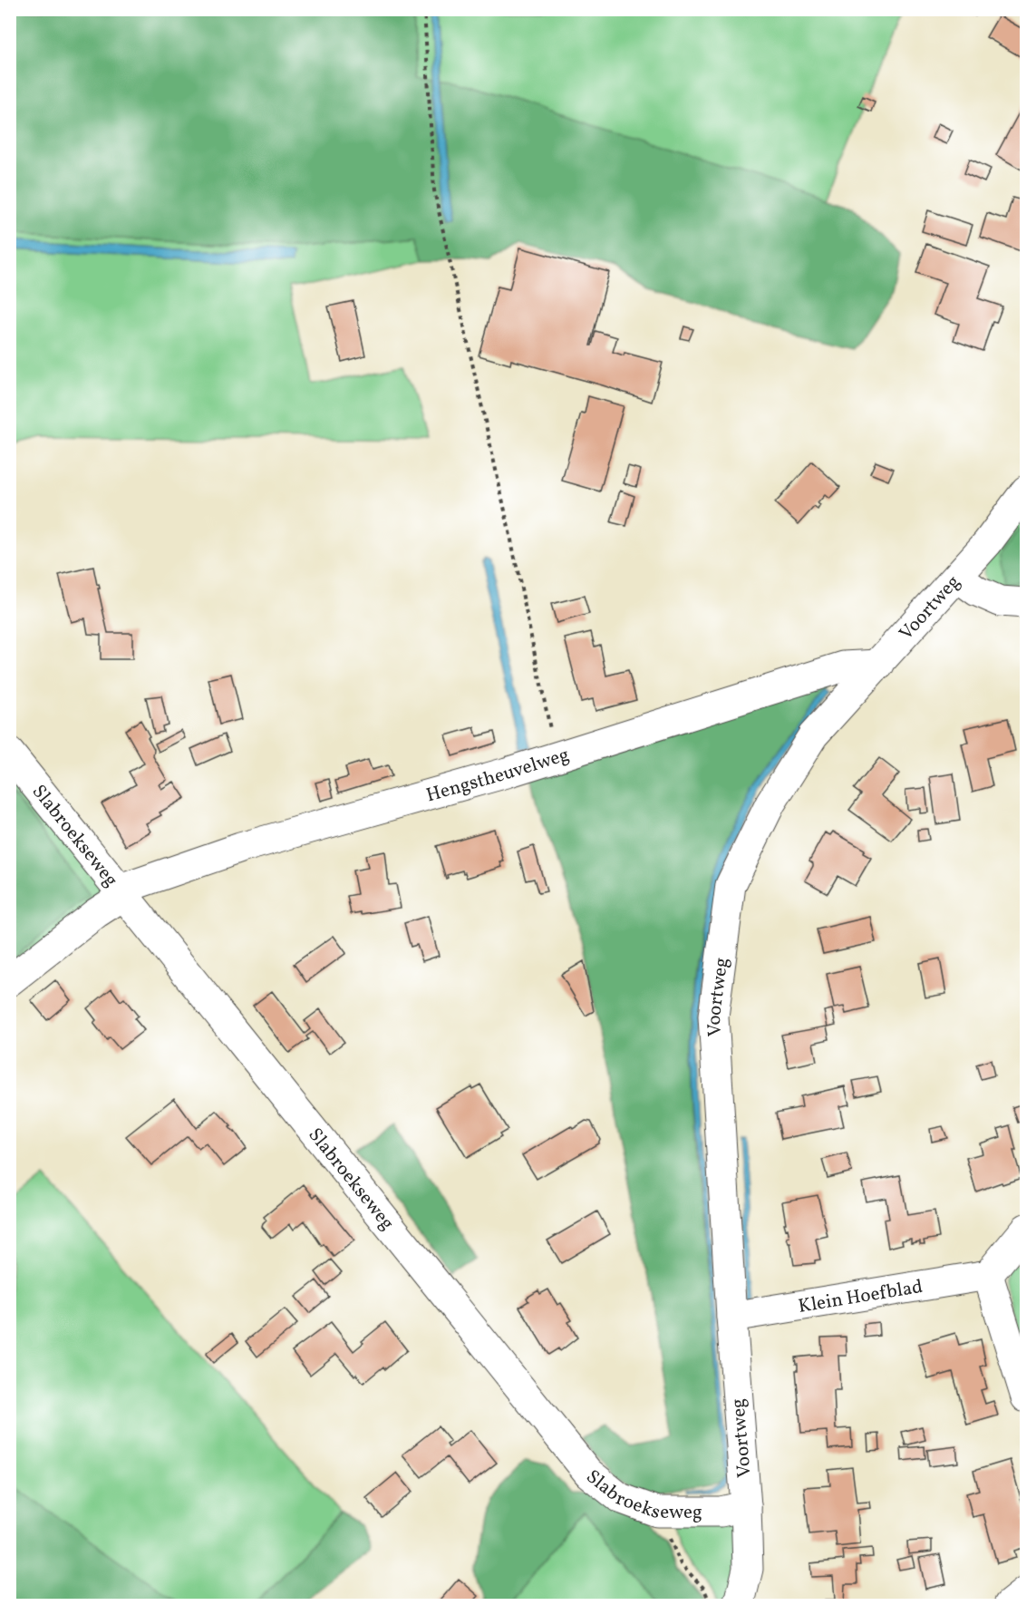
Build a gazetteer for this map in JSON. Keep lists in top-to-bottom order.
{
  "streets": {
    "street": [
      "Voortweg",
      "Hengstheuvelweg",
      "Slabroekseweg",
      "Klein Hoefblad"
    ]
  },
  "crossings": [
    ["Voortweg", "Hengstheuvelweg"],
    ["Voortweg", "Slabroekseweg"],
    ["Voortweg", "Klein Hoefblad"],
    ["Hengstheuvelweg", "Slabroekseweg"]
  ]
}
